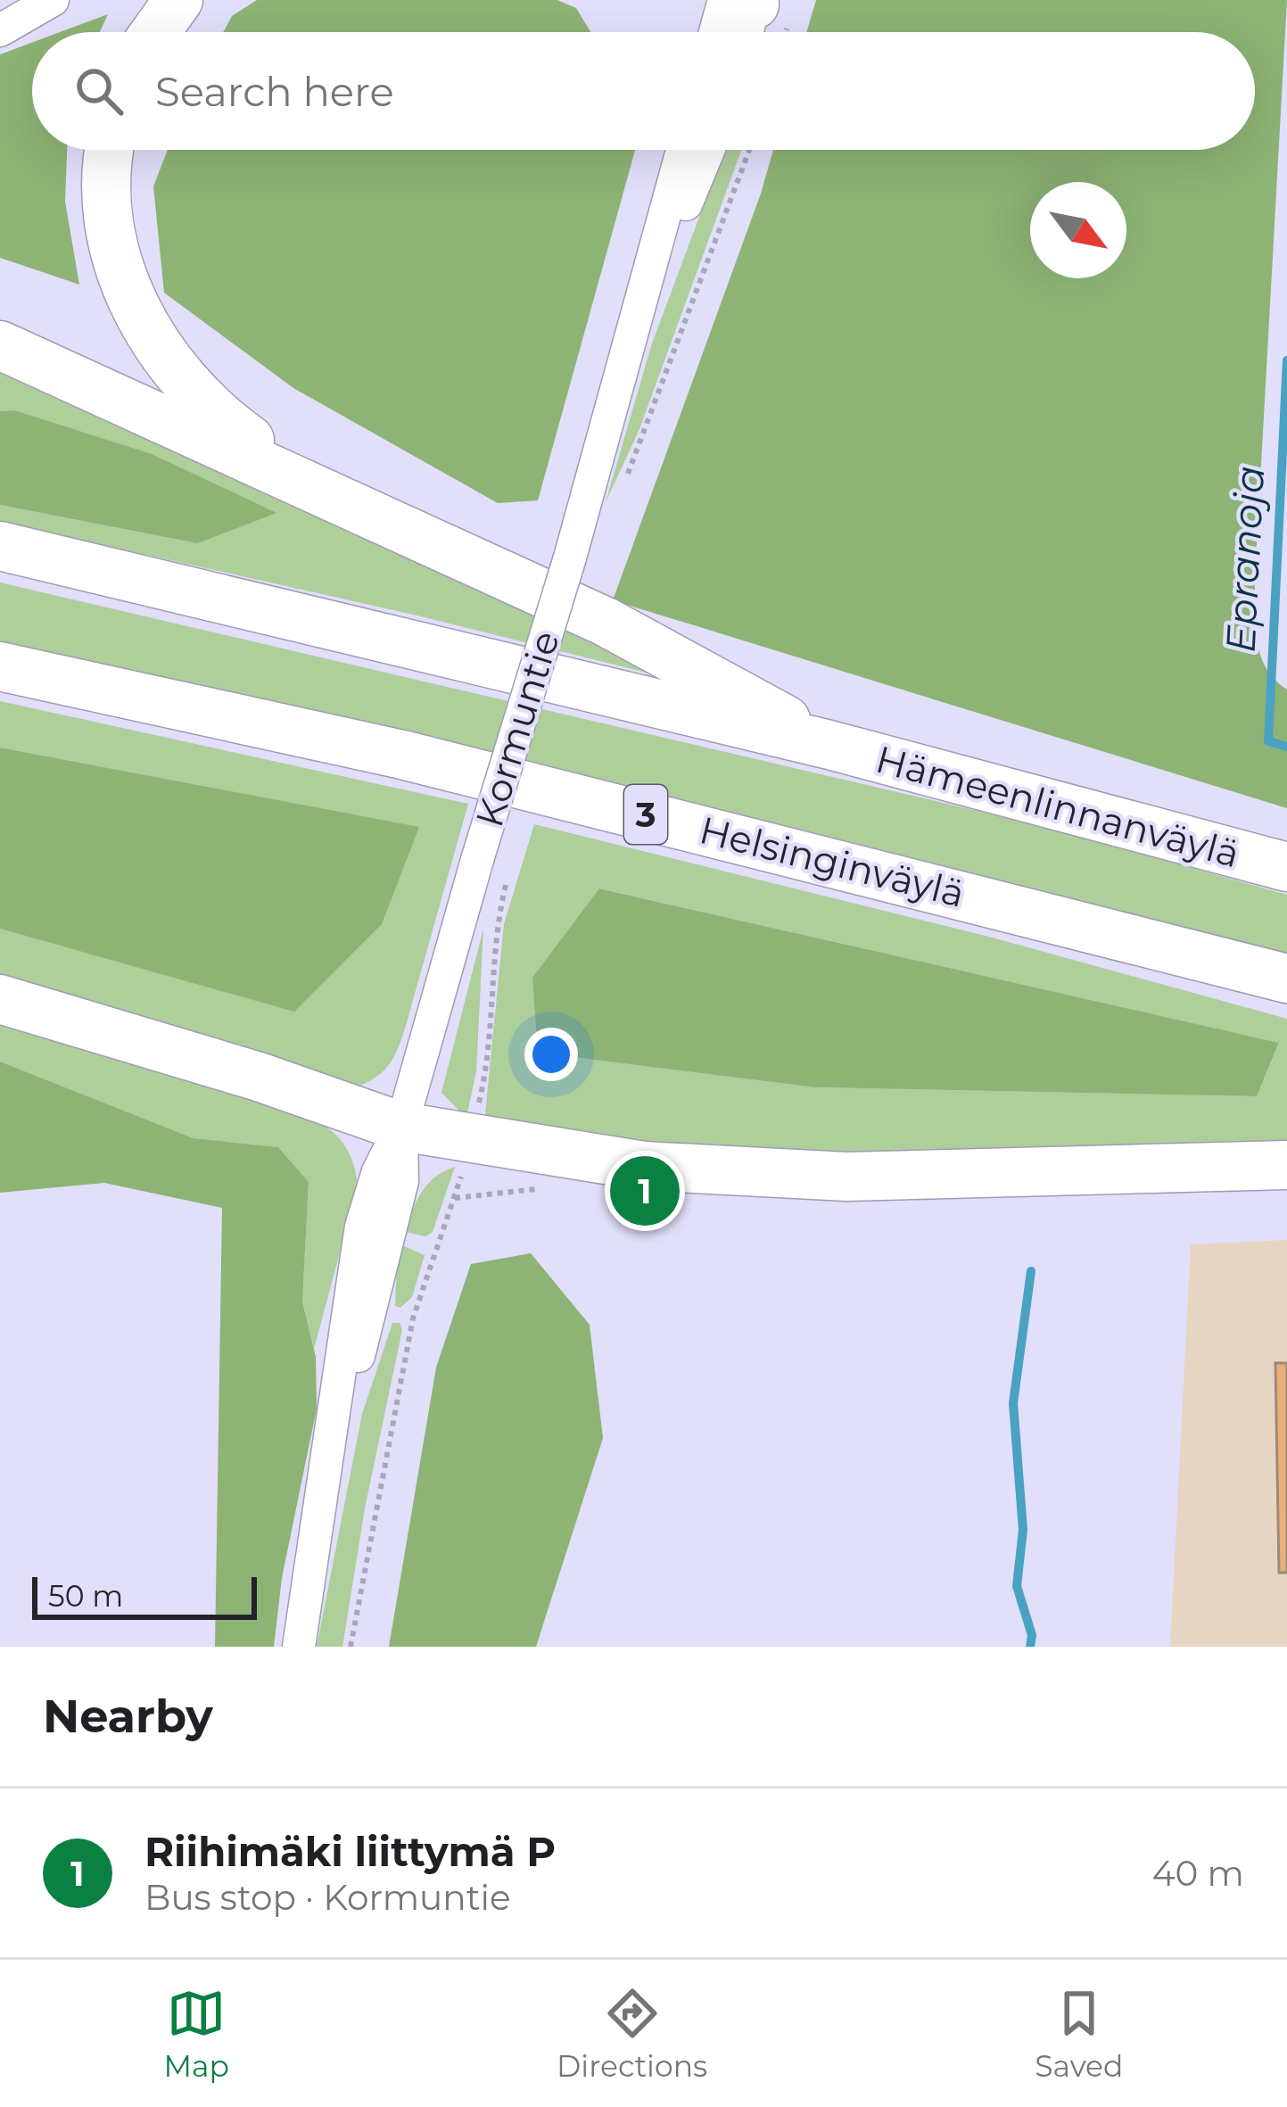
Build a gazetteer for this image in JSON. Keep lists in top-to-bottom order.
{
  "streets": {
    "highway": ["Hämeenlinnanväylä", "3", "Helsinginväylä"],
    "street": ["Kormuntie"]
  },
  "water": ["Epranoja"],
  "scale_bar": "50 m",
  "north": "bottom right",
  "page": {
    "search": "Search here",
    "pins": "1",
    "scale": "50 m",
    "heading": "Nearby",
    "list": [
      {
        "mark": "1",
        "name": "Riihimäki liittymä P",
        "note": "Bus stop · Kormuntie",
        "value": "40 m"
      }
    ],
    "nav": ["Map", "Directions", "Saved"]
  }
}
